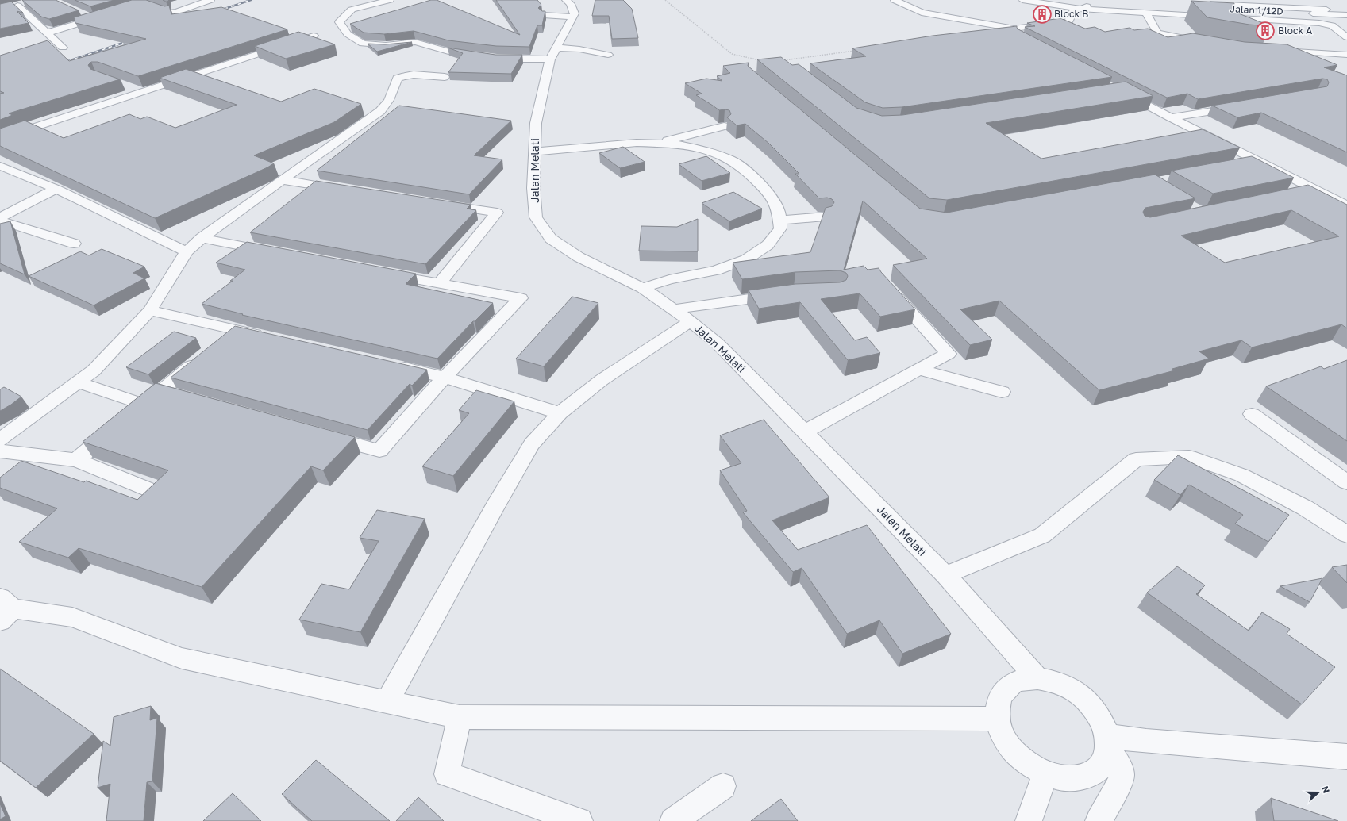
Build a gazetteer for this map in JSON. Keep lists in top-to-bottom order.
{
  "streets": {
    "street": ["Jalan 1/12D", "Jalan Melati"]
  },
  "places": {
    "building": ["Block B", "Block A"]
  },
  "north": "right"
}
